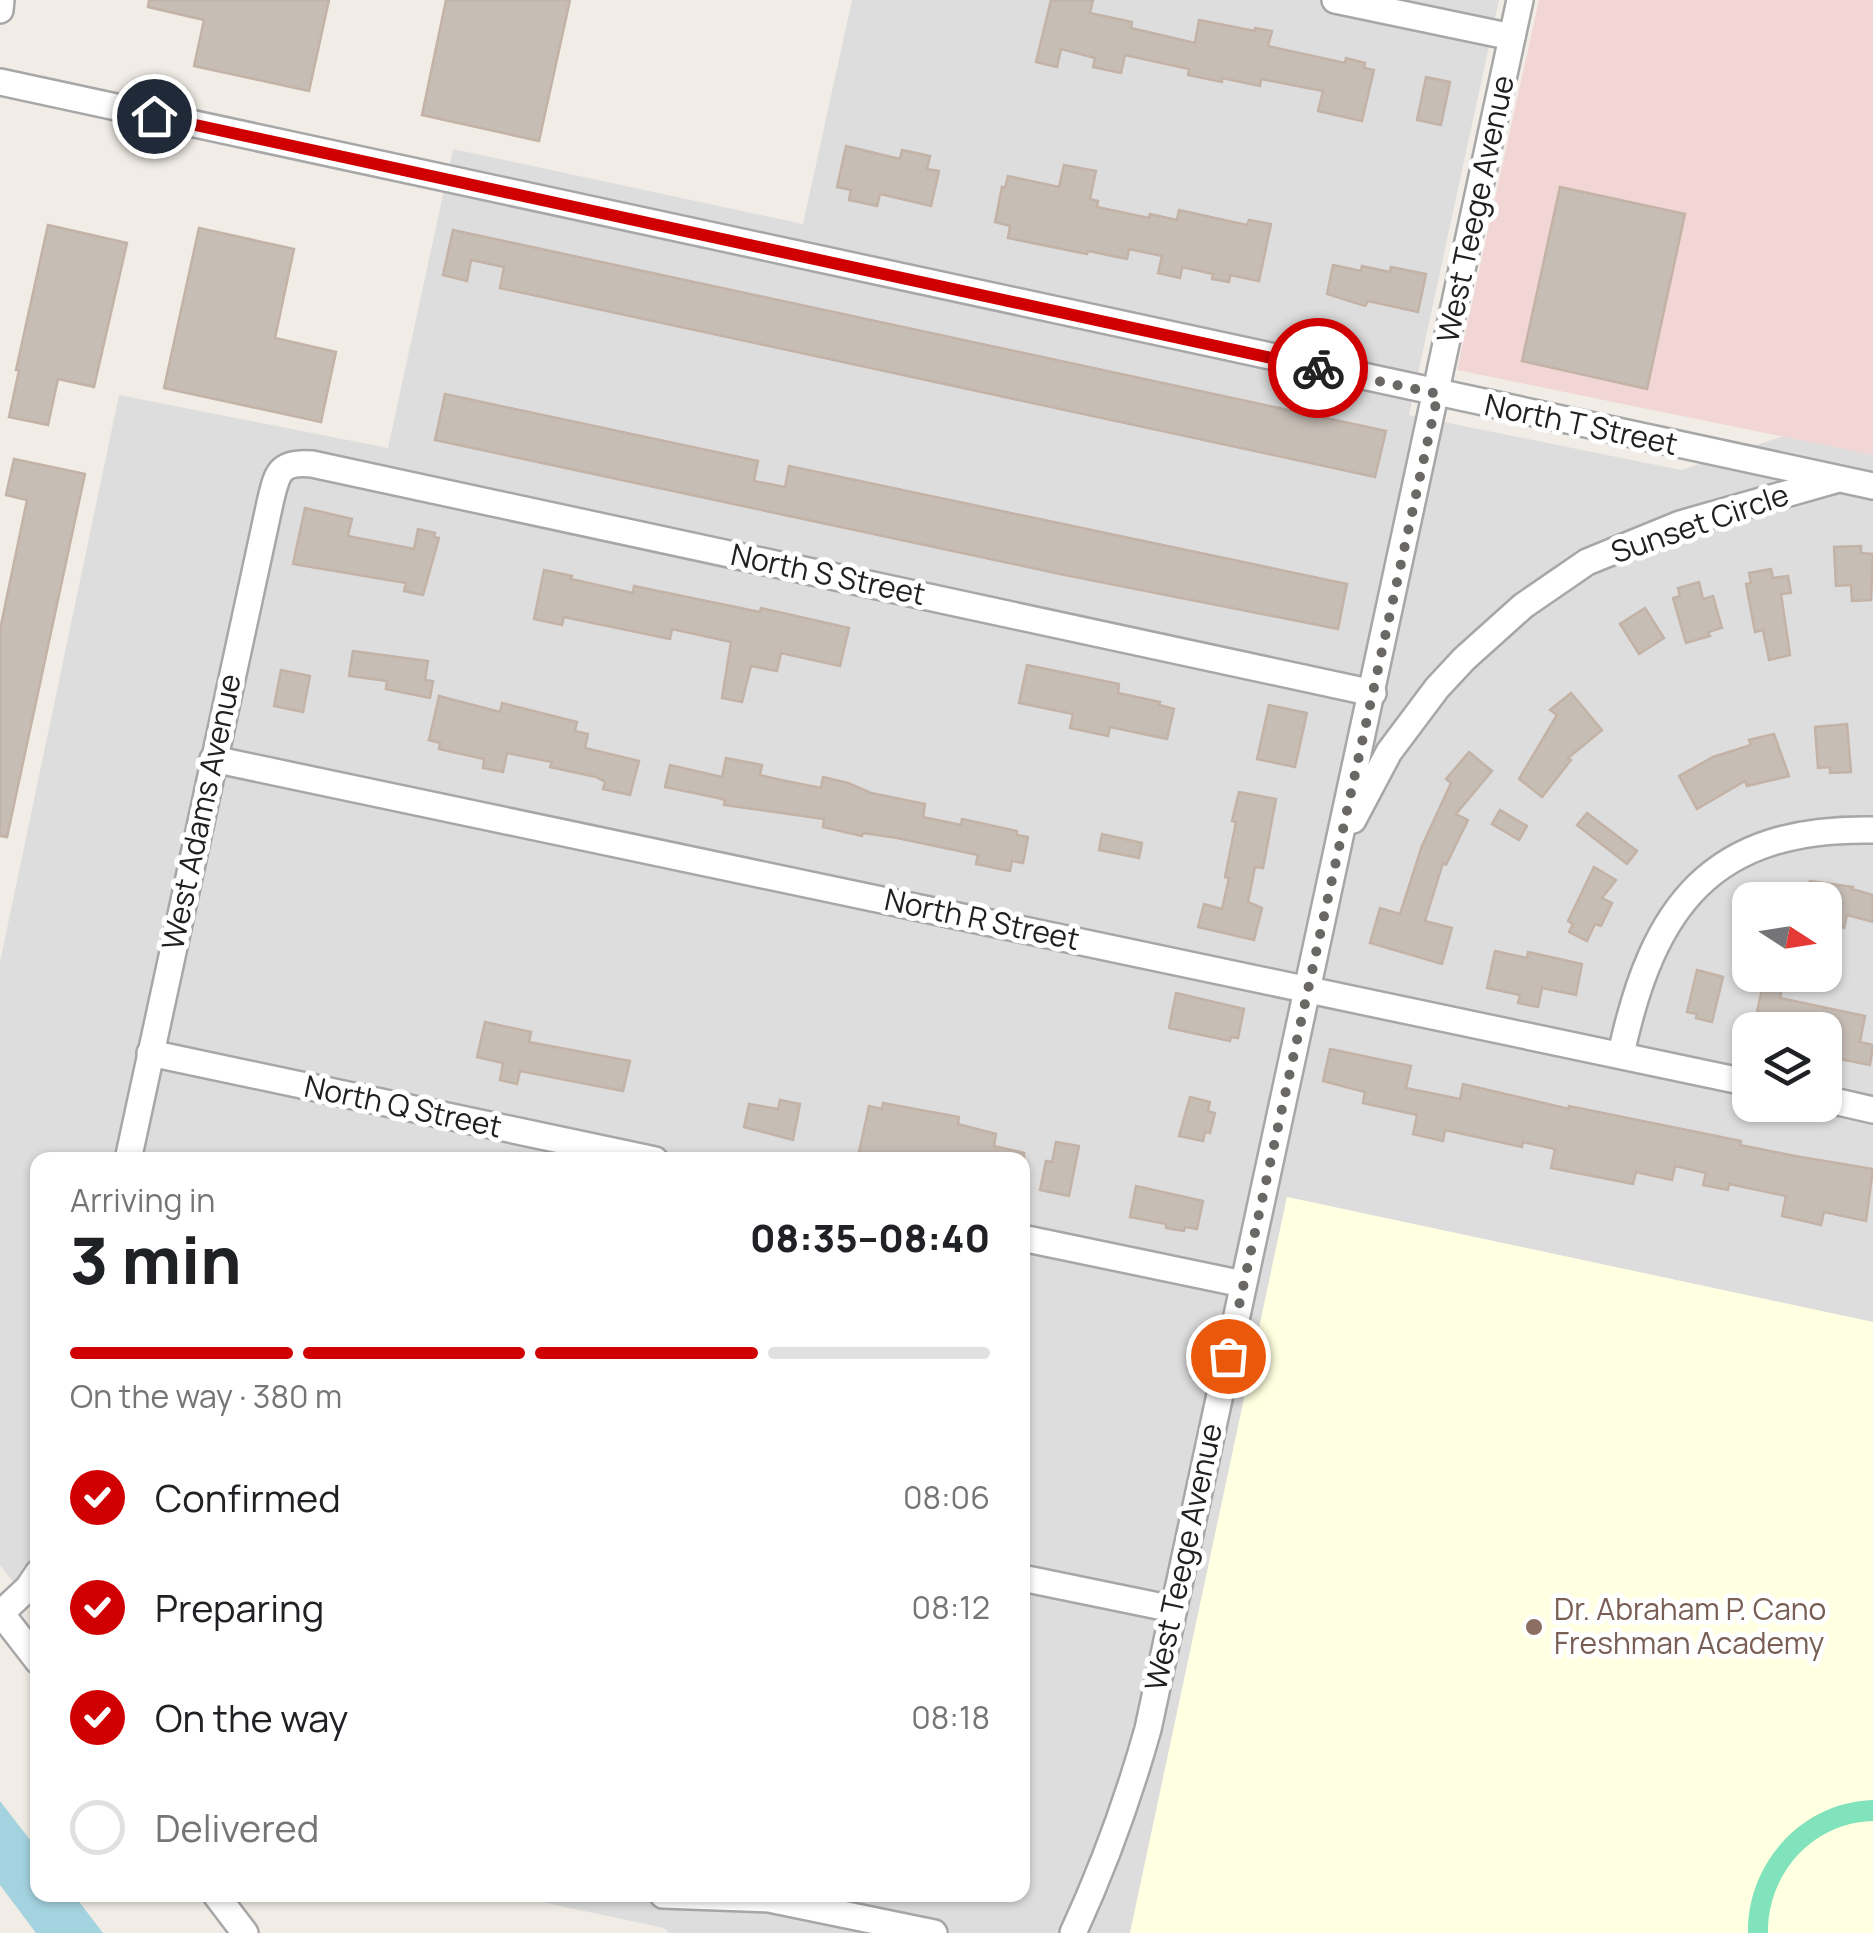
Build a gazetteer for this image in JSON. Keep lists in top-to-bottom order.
{
  "streets": {
    "street": [
      "West Teege Avenue",
      "North T Street",
      "Sunset Circle",
      "North S Street",
      "West Adams Avenue",
      "North R Street",
      "North Q Street"
    ]
  },
  "crossings": [
    ["West Teege Avenue", "North T Street"],
    ["West Teege Avenue", "Sunset Circle"],
    ["West Teege Avenue", "North S Street"],
    ["West Teege Avenue", "North R Street"],
    ["North T Street", "Sunset Circle"],
    ["North S Street", "West Adams Avenue"],
    ["West Adams Avenue", "North R Street"],
    ["West Adams Avenue", "North Q Street"]
  ],
  "places": ["Dr. Abraham P. Cano Freshman Academy"],
  "north": "right",
  "page": {
    "heading": ["3 min", "Arriving in", "08:35–08:40"],
    "bar": "On the way · 380 m",
    "list": [
      ["Confirmed", "08:06"],
      ["Preparing", "08:12"],
      ["On the way", "08:18"],
      "Delivered"
    ]
  }
}
